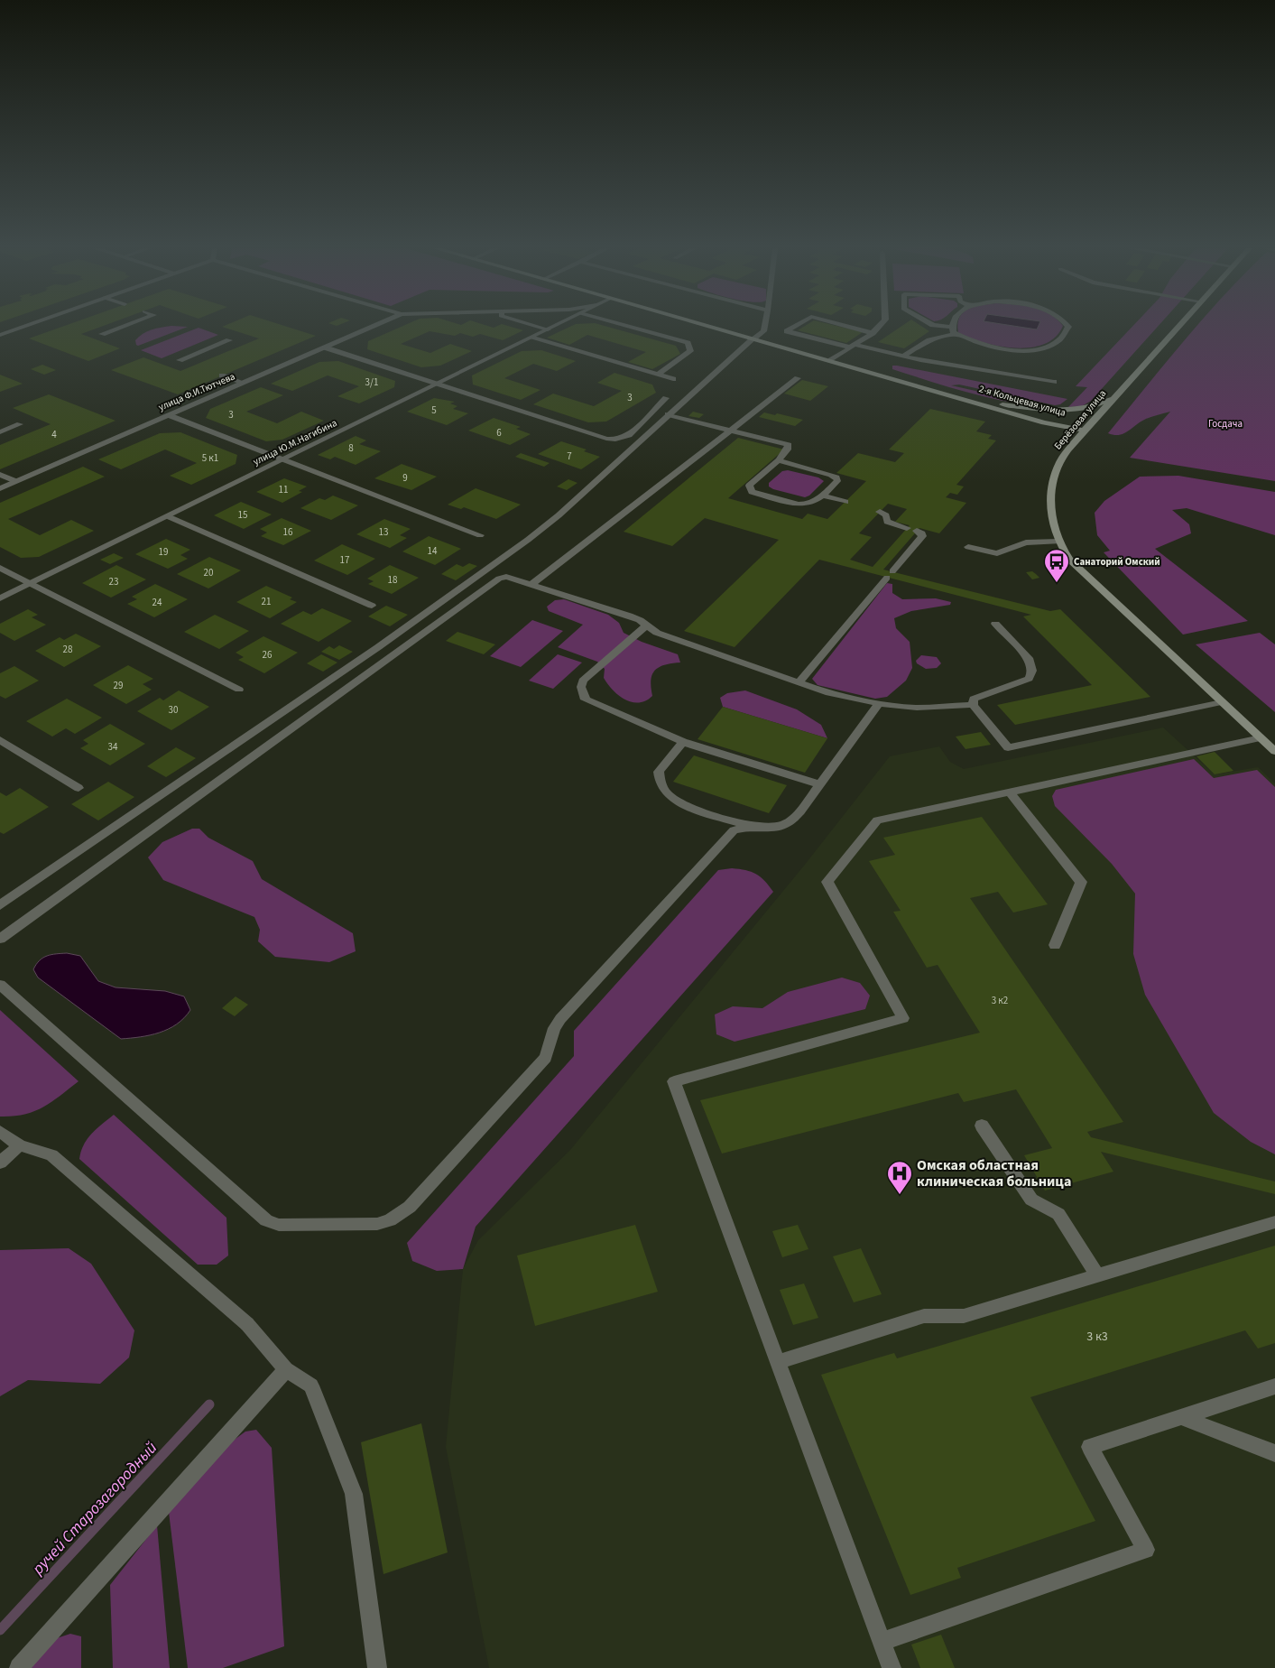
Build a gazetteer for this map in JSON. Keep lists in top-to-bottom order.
{
  "streets": {
    "main road": ["2-я Кольцевая улица", "Берёзовая улица"],
    "street": ["улица Ф.И.Тютчева", "улица Ю.М.Нагибина"]
  },
  "crossings": [
    ["2-я Кольцевая улица", "Берёзовая улица"]
  ],
  "water": ["ручей Старозагородный"],
  "parks": ["Госдача"],
  "places": {
    "bus stop": ["Санаторий Омский"],
    "hospital": ["Омская областная клиническая больница"]
  },
  "house_numbers": [
    "3/1",
    "3",
    "5",
    "3",
    "6",
    "4",
    "8",
    "7",
    "5 к1",
    "9",
    "11",
    "15",
    "16",
    "13",
    "14",
    "19",
    "17",
    "20",
    "18",
    "23",
    "21",
    "24",
    "28",
    "26",
    "29",
    "30",
    "34",
    "3 к2",
    "3 к3"
  ]
}
